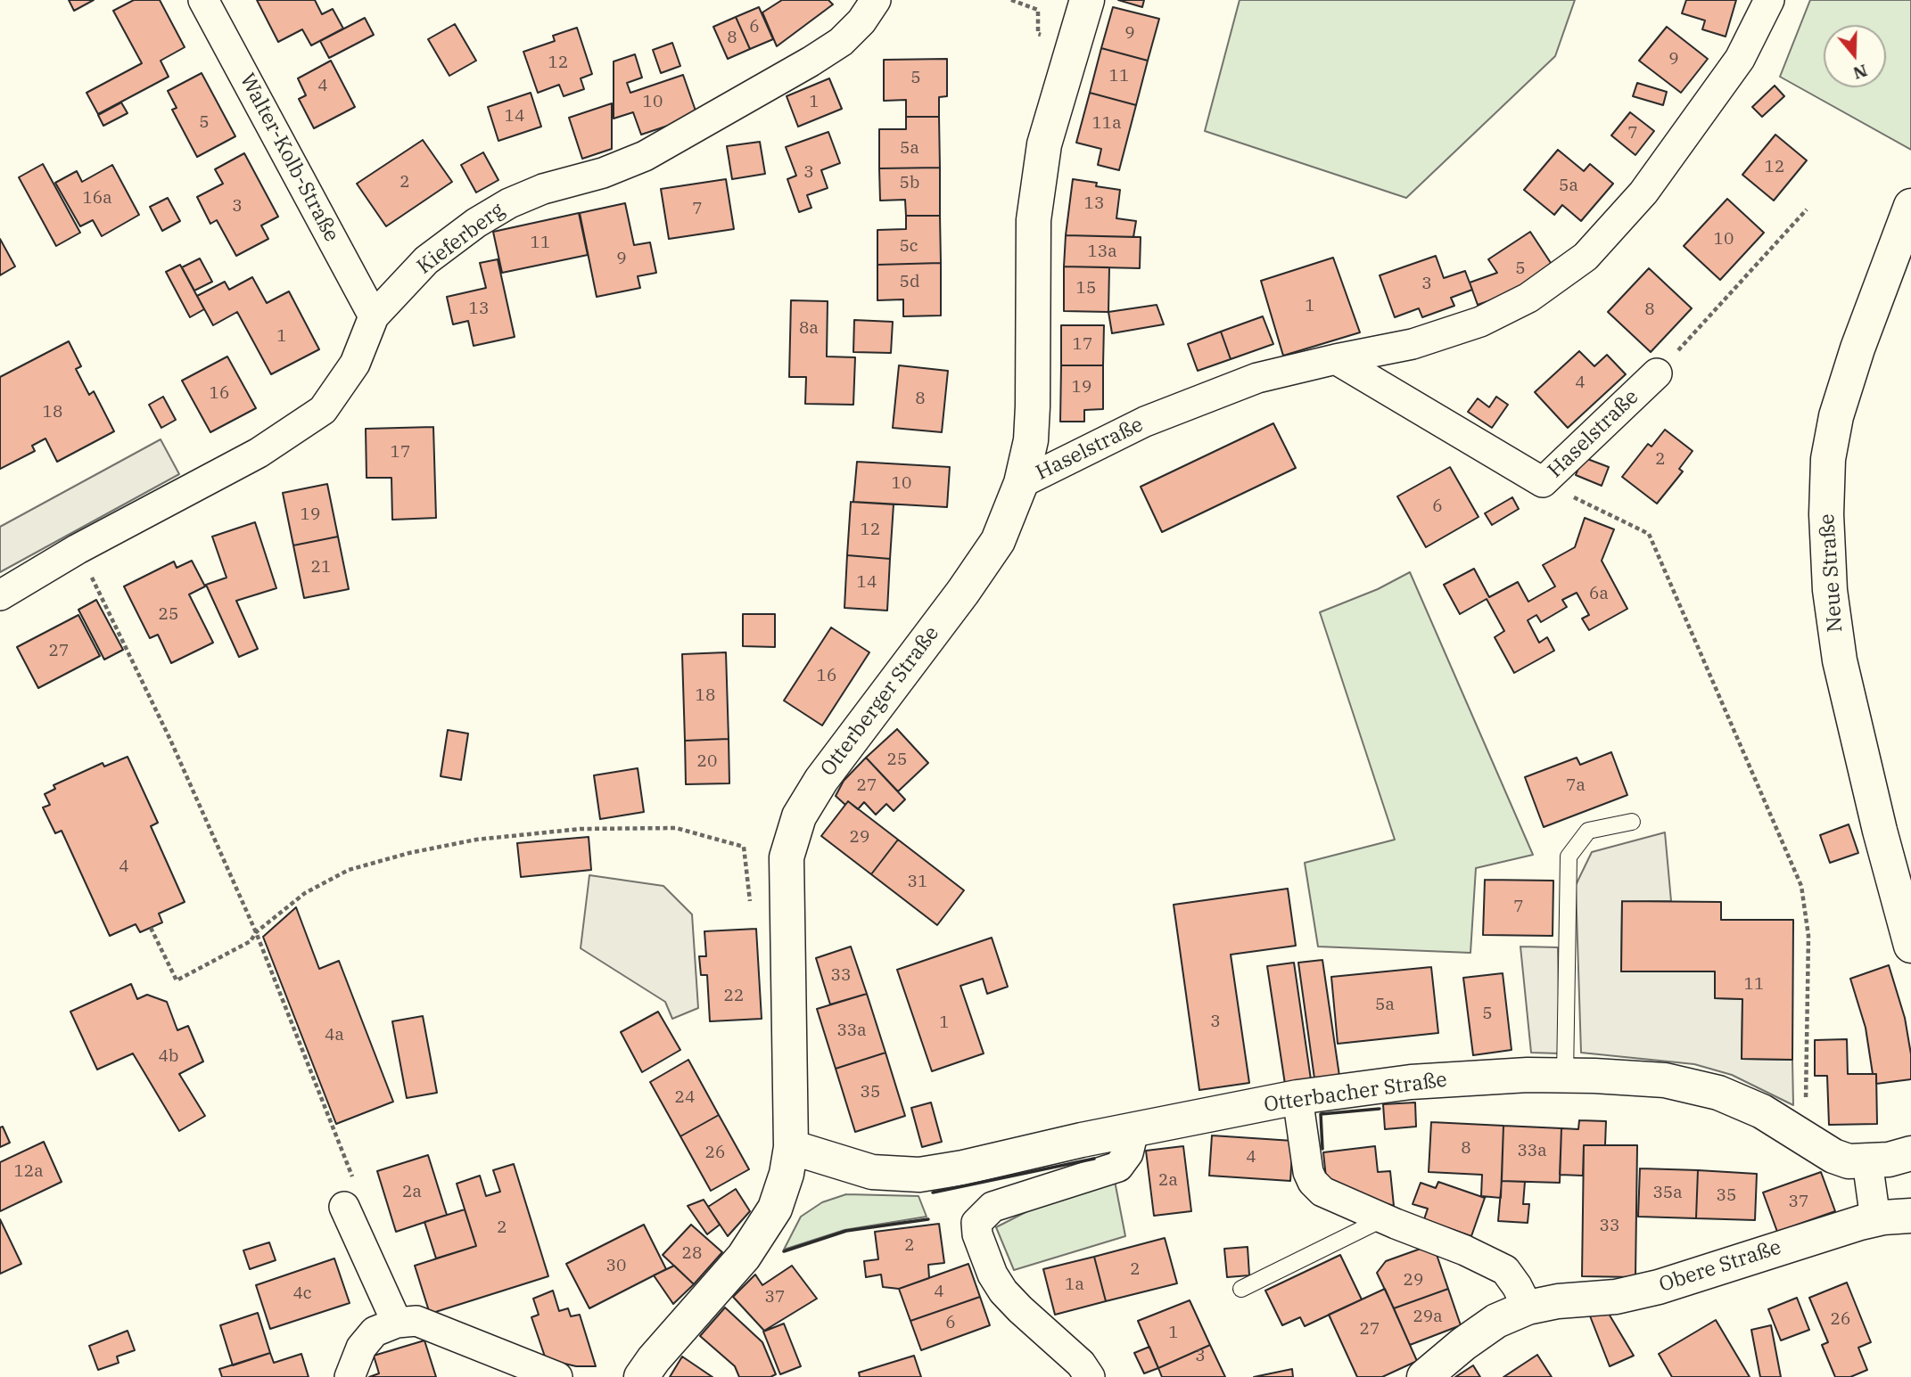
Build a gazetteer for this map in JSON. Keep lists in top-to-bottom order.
{
  "streets": {
    "street": [
      "Walter-Kolb-Straße",
      "Kieferberg",
      "Haselstraße",
      "Neue Straße",
      "Otterberger Straße",
      "Otterbacher Straße",
      "Obere Straße"
    ]
  },
  "crossings": [
    ["Walter-Kolb-Straße", "Kieferberg"],
    ["Haselstraße", "Otterberger Straße"],
    ["Otterberger Straße", "Otterbacher Straße"]
  ],
  "house_numbers": [
    "6",
    "9",
    "8",
    "9",
    "12",
    "11",
    "5",
    "4",
    "10",
    "1",
    "14",
    "5",
    "11a",
    "7",
    "5a",
    "12",
    "3",
    "2",
    "5b",
    "5a",
    "16a",
    "13",
    "3",
    "7",
    "10",
    "11",
    "5c",
    "13a",
    "9",
    "5",
    "5d",
    "3",
    "15",
    "1",
    "13",
    "8",
    "8a",
    "1",
    "17",
    "4",
    "19",
    "16",
    "8",
    "18",
    "17",
    "2",
    "10",
    "6",
    "19",
    "12",
    "21",
    "14",
    "6a",
    "25",
    "27",
    "16",
    "18",
    "25",
    "20",
    "27",
    "7a",
    "29",
    "4",
    "31",
    "7",
    "33",
    "11",
    "22",
    "5a",
    "5",
    "3",
    "1",
    "33a",
    "4a",
    "4b",
    "35",
    "24",
    "8",
    "33a",
    "26",
    "4",
    "12a",
    "2a",
    "2a",
    "35a",
    "35",
    "37",
    "33",
    "2",
    "2",
    "28",
    "30",
    "2",
    "29",
    "1a",
    "4",
    "4c",
    "37",
    "29a",
    "26",
    "6",
    "27",
    "1",
    "3"
  ],
  "north": "bottom"
}
